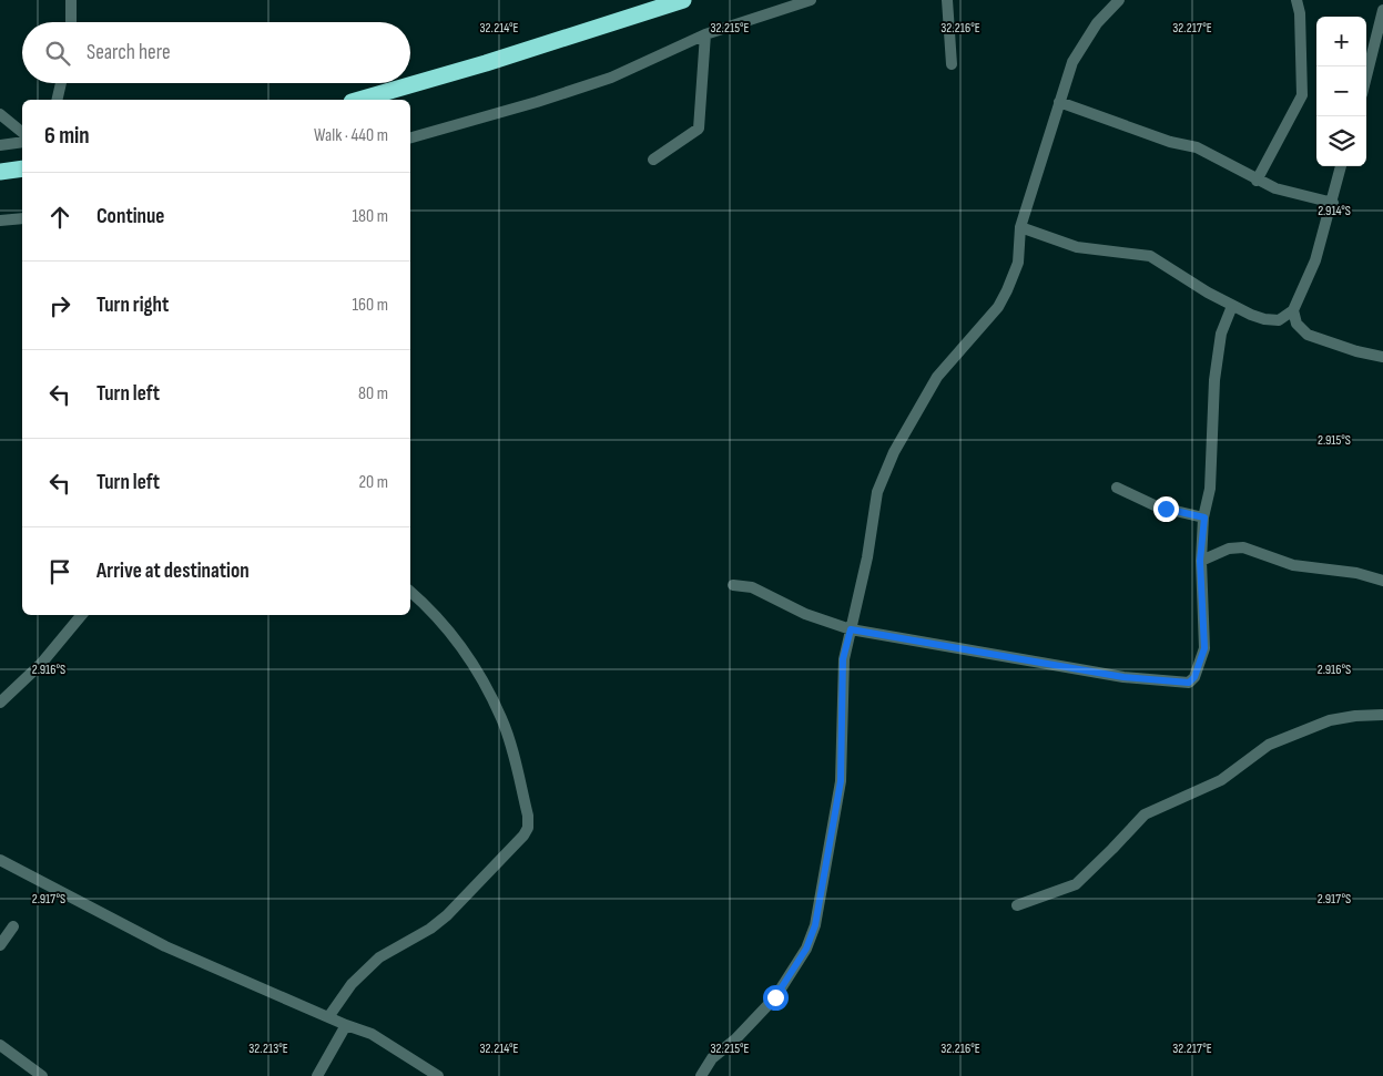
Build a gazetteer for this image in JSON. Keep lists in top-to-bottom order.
{
  "page": {
    "map_buttons": ["+", "−"],
    "search": "Search here",
    "heading": ["6 min", "Walk · 440 m"],
    "list": [
      ["Continue", "180 m"],
      ["Turn right", "160 m"],
      ["Turn left", "80 m"],
      ["Turn left", "20 m"],
      "Arrive at destination"
    ]
  },
  "coordinates": [
    "32.214°E",
    "32.215°E",
    "32.216°E",
    "32.217°E",
    "2.914°S",
    "2.915°S",
    "2.916°S",
    "2.917°S",
    "32.213°E"
  ]
}
